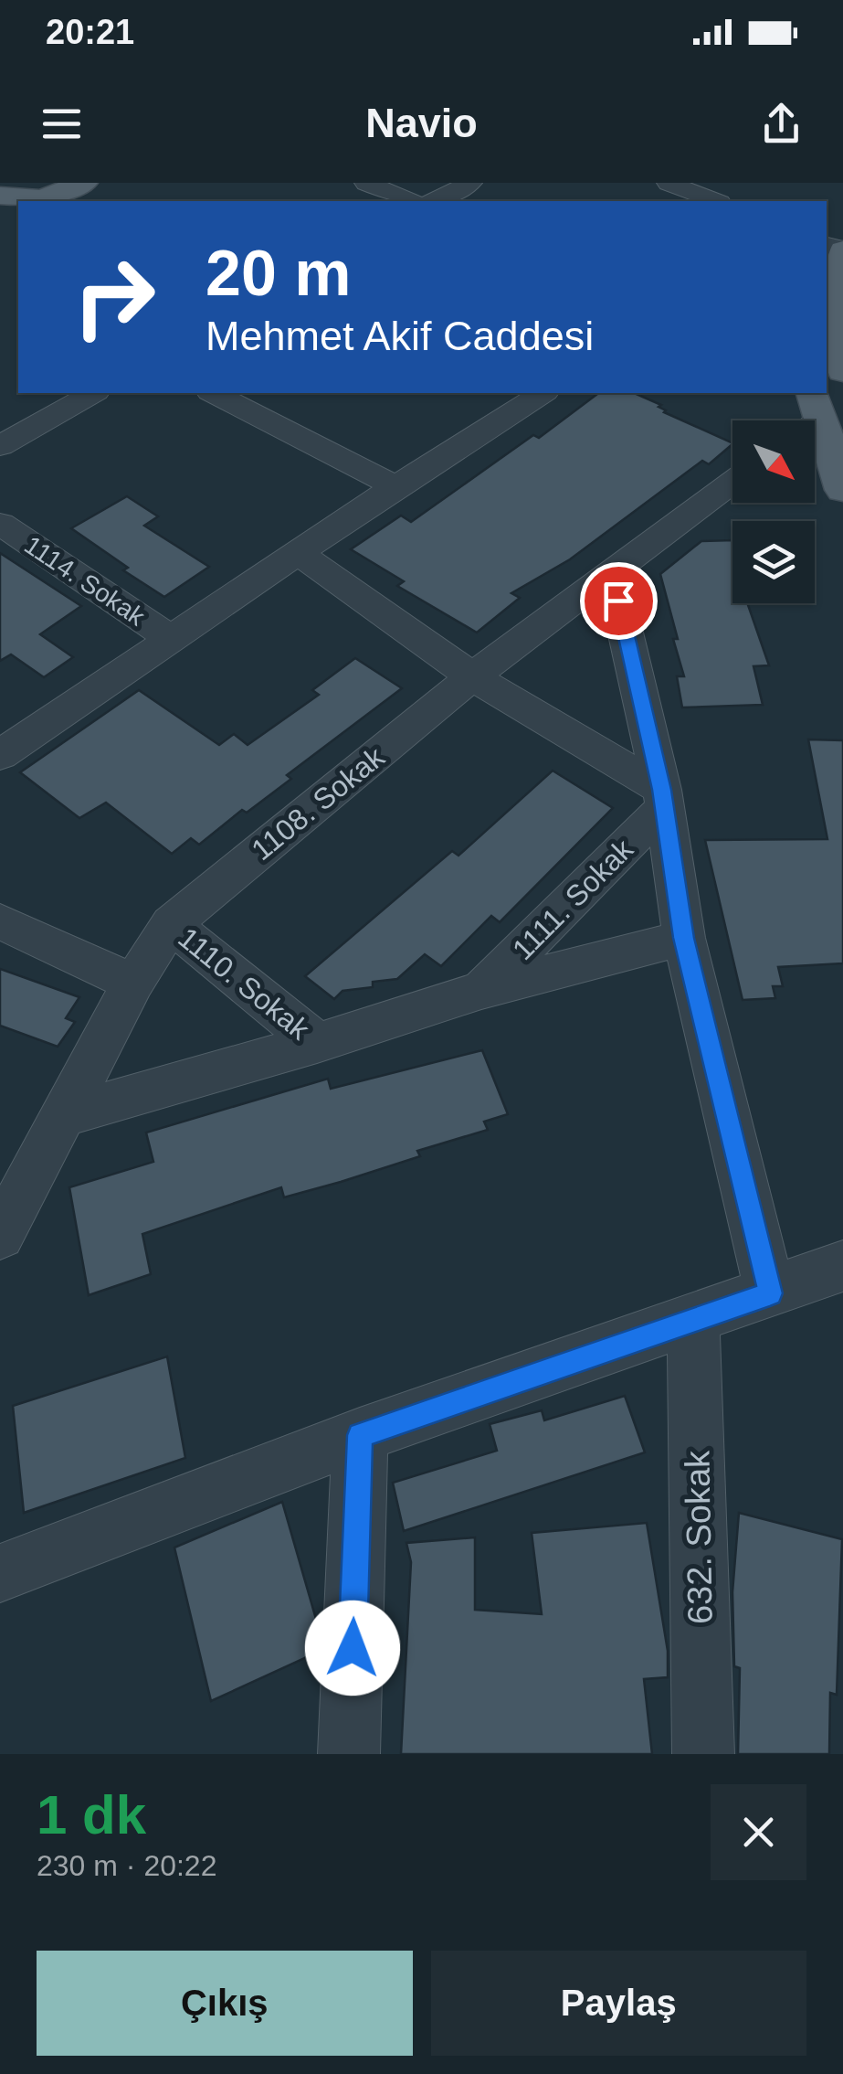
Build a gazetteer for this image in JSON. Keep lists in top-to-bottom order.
{
  "streets": {
    "street": [
      "1114. Sokak",
      "1108. Sokak",
      "1111. Sokak",
      "1110. Sokak",
      "632. Sokak"
    ]
  },
  "crossings": [
    ["1108. Sokak", "1110. Sokak"]
  ],
  "north": "bottom right",
  "page": {
    "status": "20:21",
    "header": "Navio",
    "turn": ["20 m", "Mehmet Akif Caddesi"],
    "heading": ["1 dk", "230 m · 20:22"],
    "buttons": ["Çıkış", "Paylaş"]
  }
}
